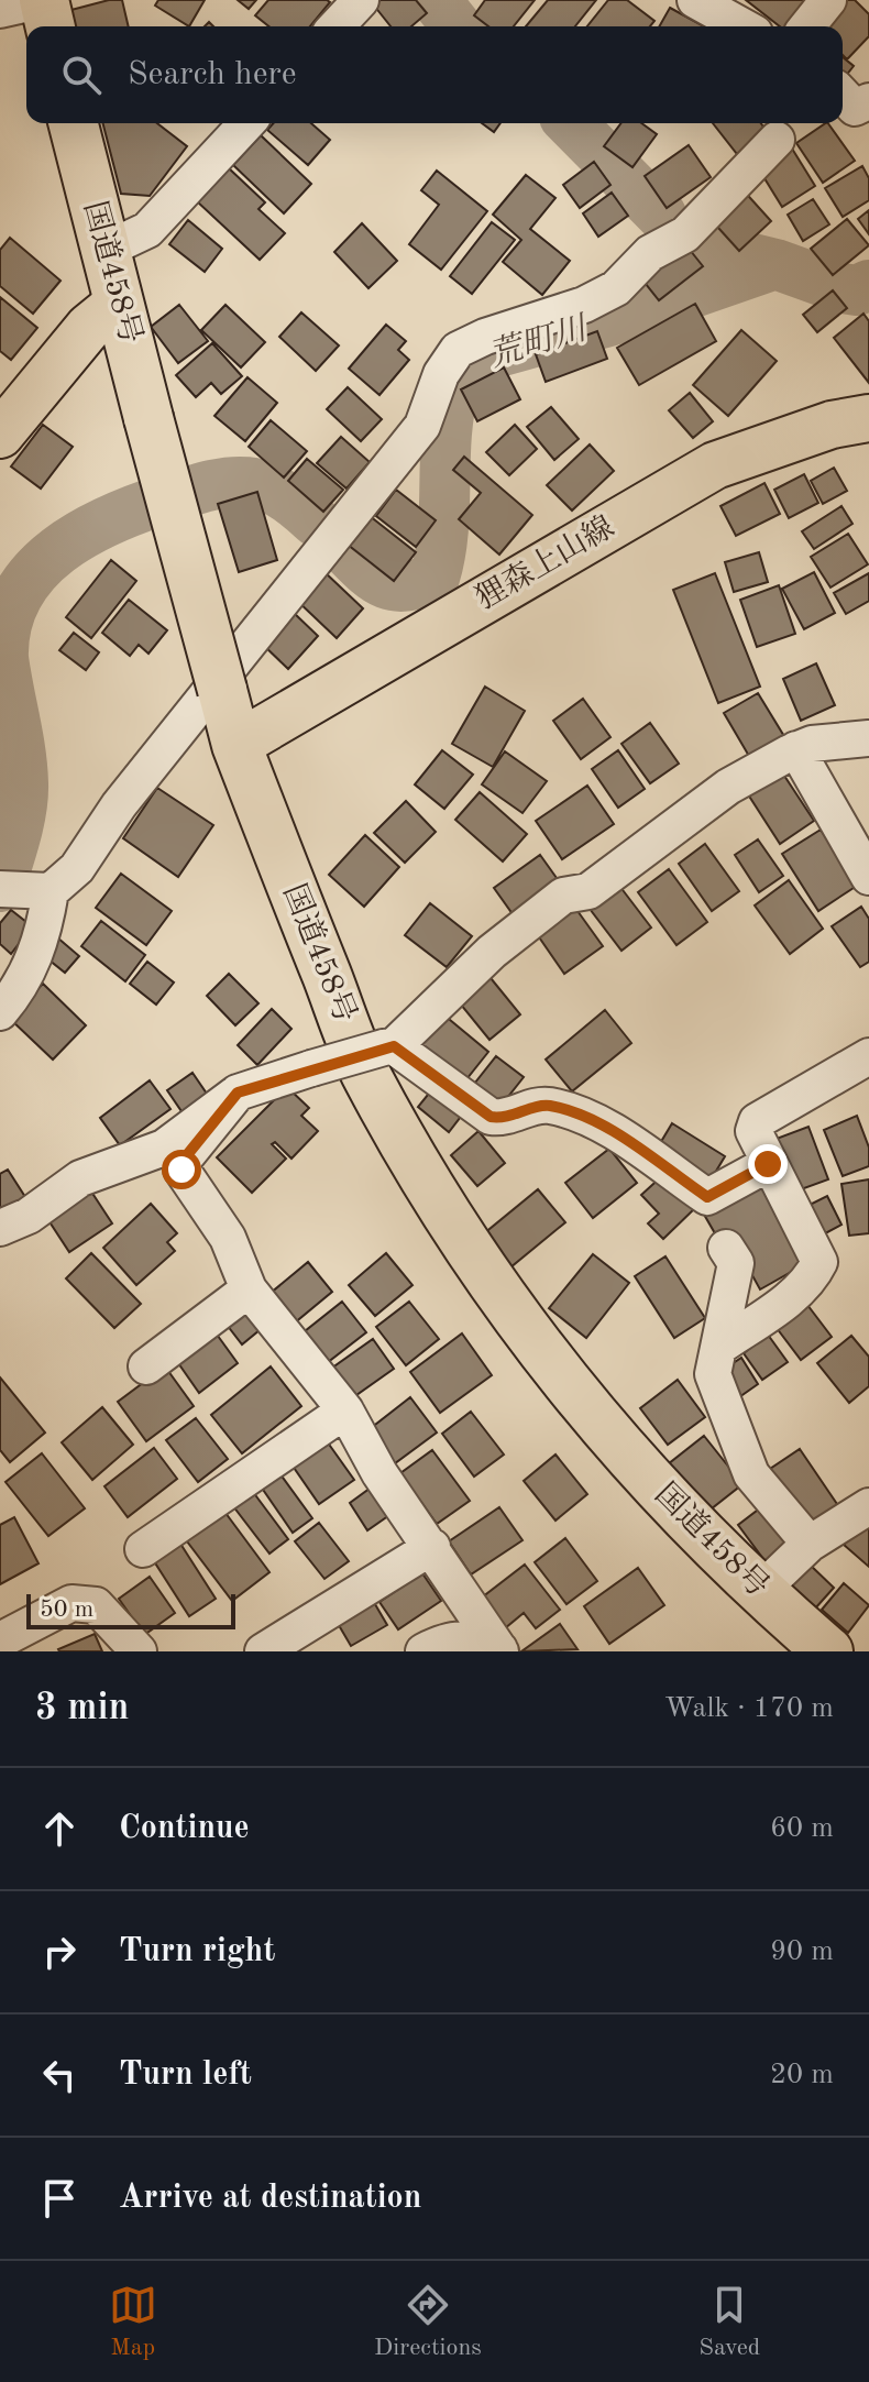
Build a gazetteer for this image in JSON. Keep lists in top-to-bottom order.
{
  "streets": {
    "highway": ["国道458号"],
    "main road": ["狸森上山線"]
  },
  "crossings": [
    ["国道458号", "狸森上山線"]
  ],
  "water": ["荒町川"],
  "scale_bar": "50 m",
  "page": {
    "search": "Search here",
    "scale": "50 m",
    "heading": ["3 min", "Walk · 170 m"],
    "list": [
      ["Continue", "60 m"],
      ["Turn right", "90 m"],
      ["Turn left", "20 m"],
      "Arrive at destination"
    ],
    "nav": ["Map", "Directions", "Saved"]
  }
}
